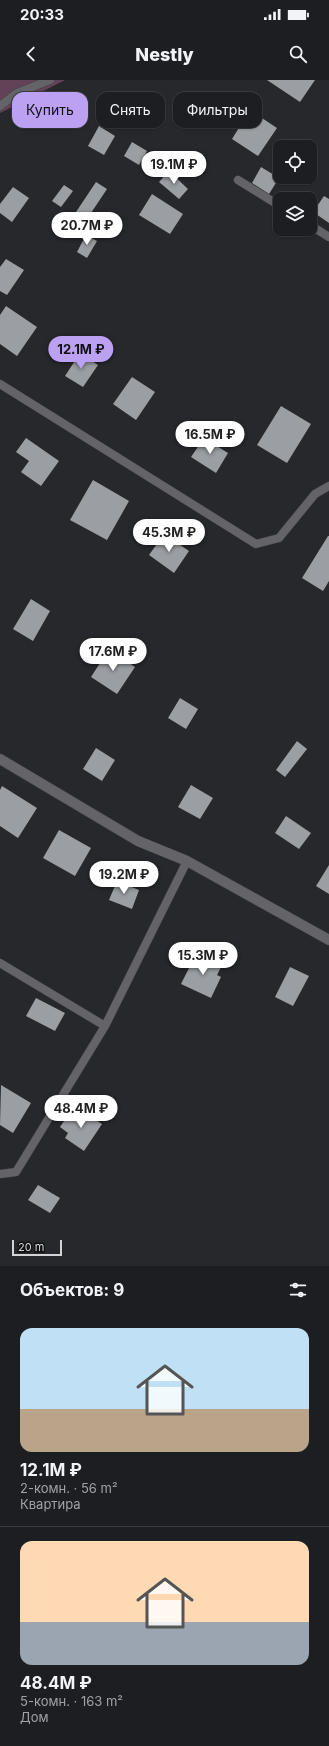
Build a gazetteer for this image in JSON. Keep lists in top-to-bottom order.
{
  "scale_bar": "20 m",
  "page": {
    "status": "20:33",
    "header": "Nestly",
    "chip": ["Купить", "Снять", "Фильтры"],
    "price": [
      "19.1M ₽",
      "20.7M ₽",
      "12.1M ₽",
      "16.5M ₽",
      "45.3M ₽",
      "17.6M ₽",
      "19.2M ₽",
      "15.3M ₽",
      "48.4M ₽"
    ],
    "scale": "20 m",
    "heading": "Объектов: 9",
    "list": [
      {
        "name": "12.1M ₽",
        "note": "2-комн. · 56 m² · Квартира"
      },
      {
        "name": "48.4M ₽",
        "note": "5-комн. · 163 m² · Дом"
      }
    ]
  }
}
